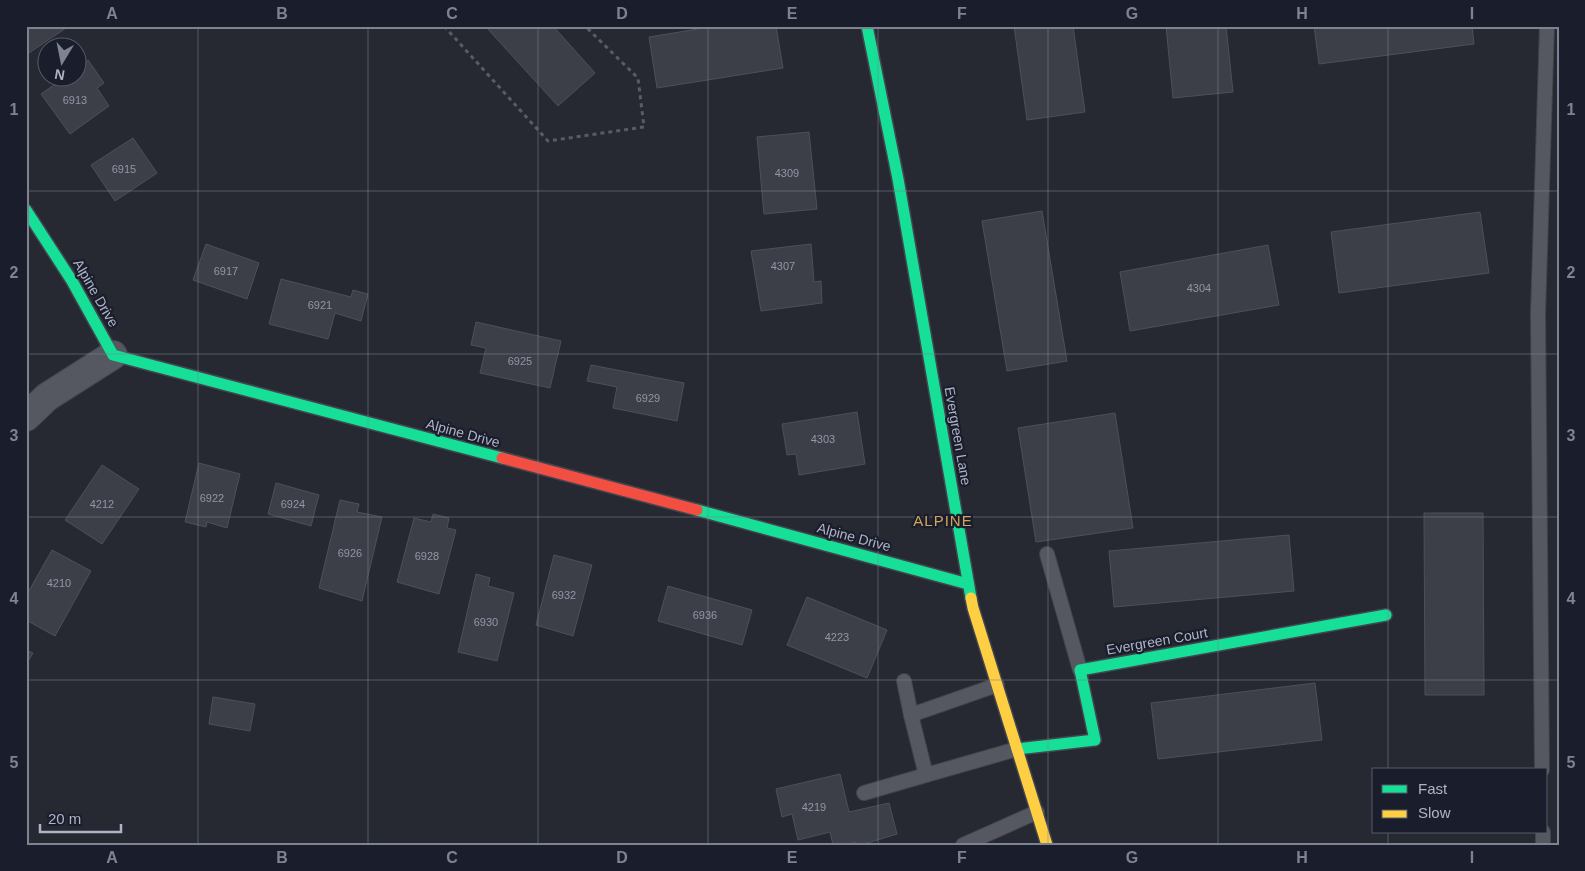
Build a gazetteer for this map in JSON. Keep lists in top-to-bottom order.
{
  "streets": {
    "street": ["Alpine Drive", "Evergreen Lane", "Evergreen Court"]
  },
  "crossings": [
    ["Alpine Drive", "Evergreen Lane"]
  ],
  "districts": ["ALPINE"],
  "house_numbers": [
    "6913",
    "6915",
    "4309",
    "4307",
    "6917",
    "4304",
    "6921",
    "6925",
    "6929",
    "4303",
    "6922",
    "4212",
    "6924",
    "6926",
    "6928",
    "4210",
    "6932",
    "6936",
    "6930",
    "4223",
    "4219"
  ],
  "legend": ["Fast", "Slow"],
  "scale_bar": "20 m",
  "north": "bottom",
  "grid": {
    "columns": [
      "A",
      "B",
      "C",
      "D",
      "E",
      "F",
      "G",
      "H",
      "I"
    ],
    "rows": [
      "1",
      "2",
      "3",
      "4",
      "5"
    ]
  }
}
